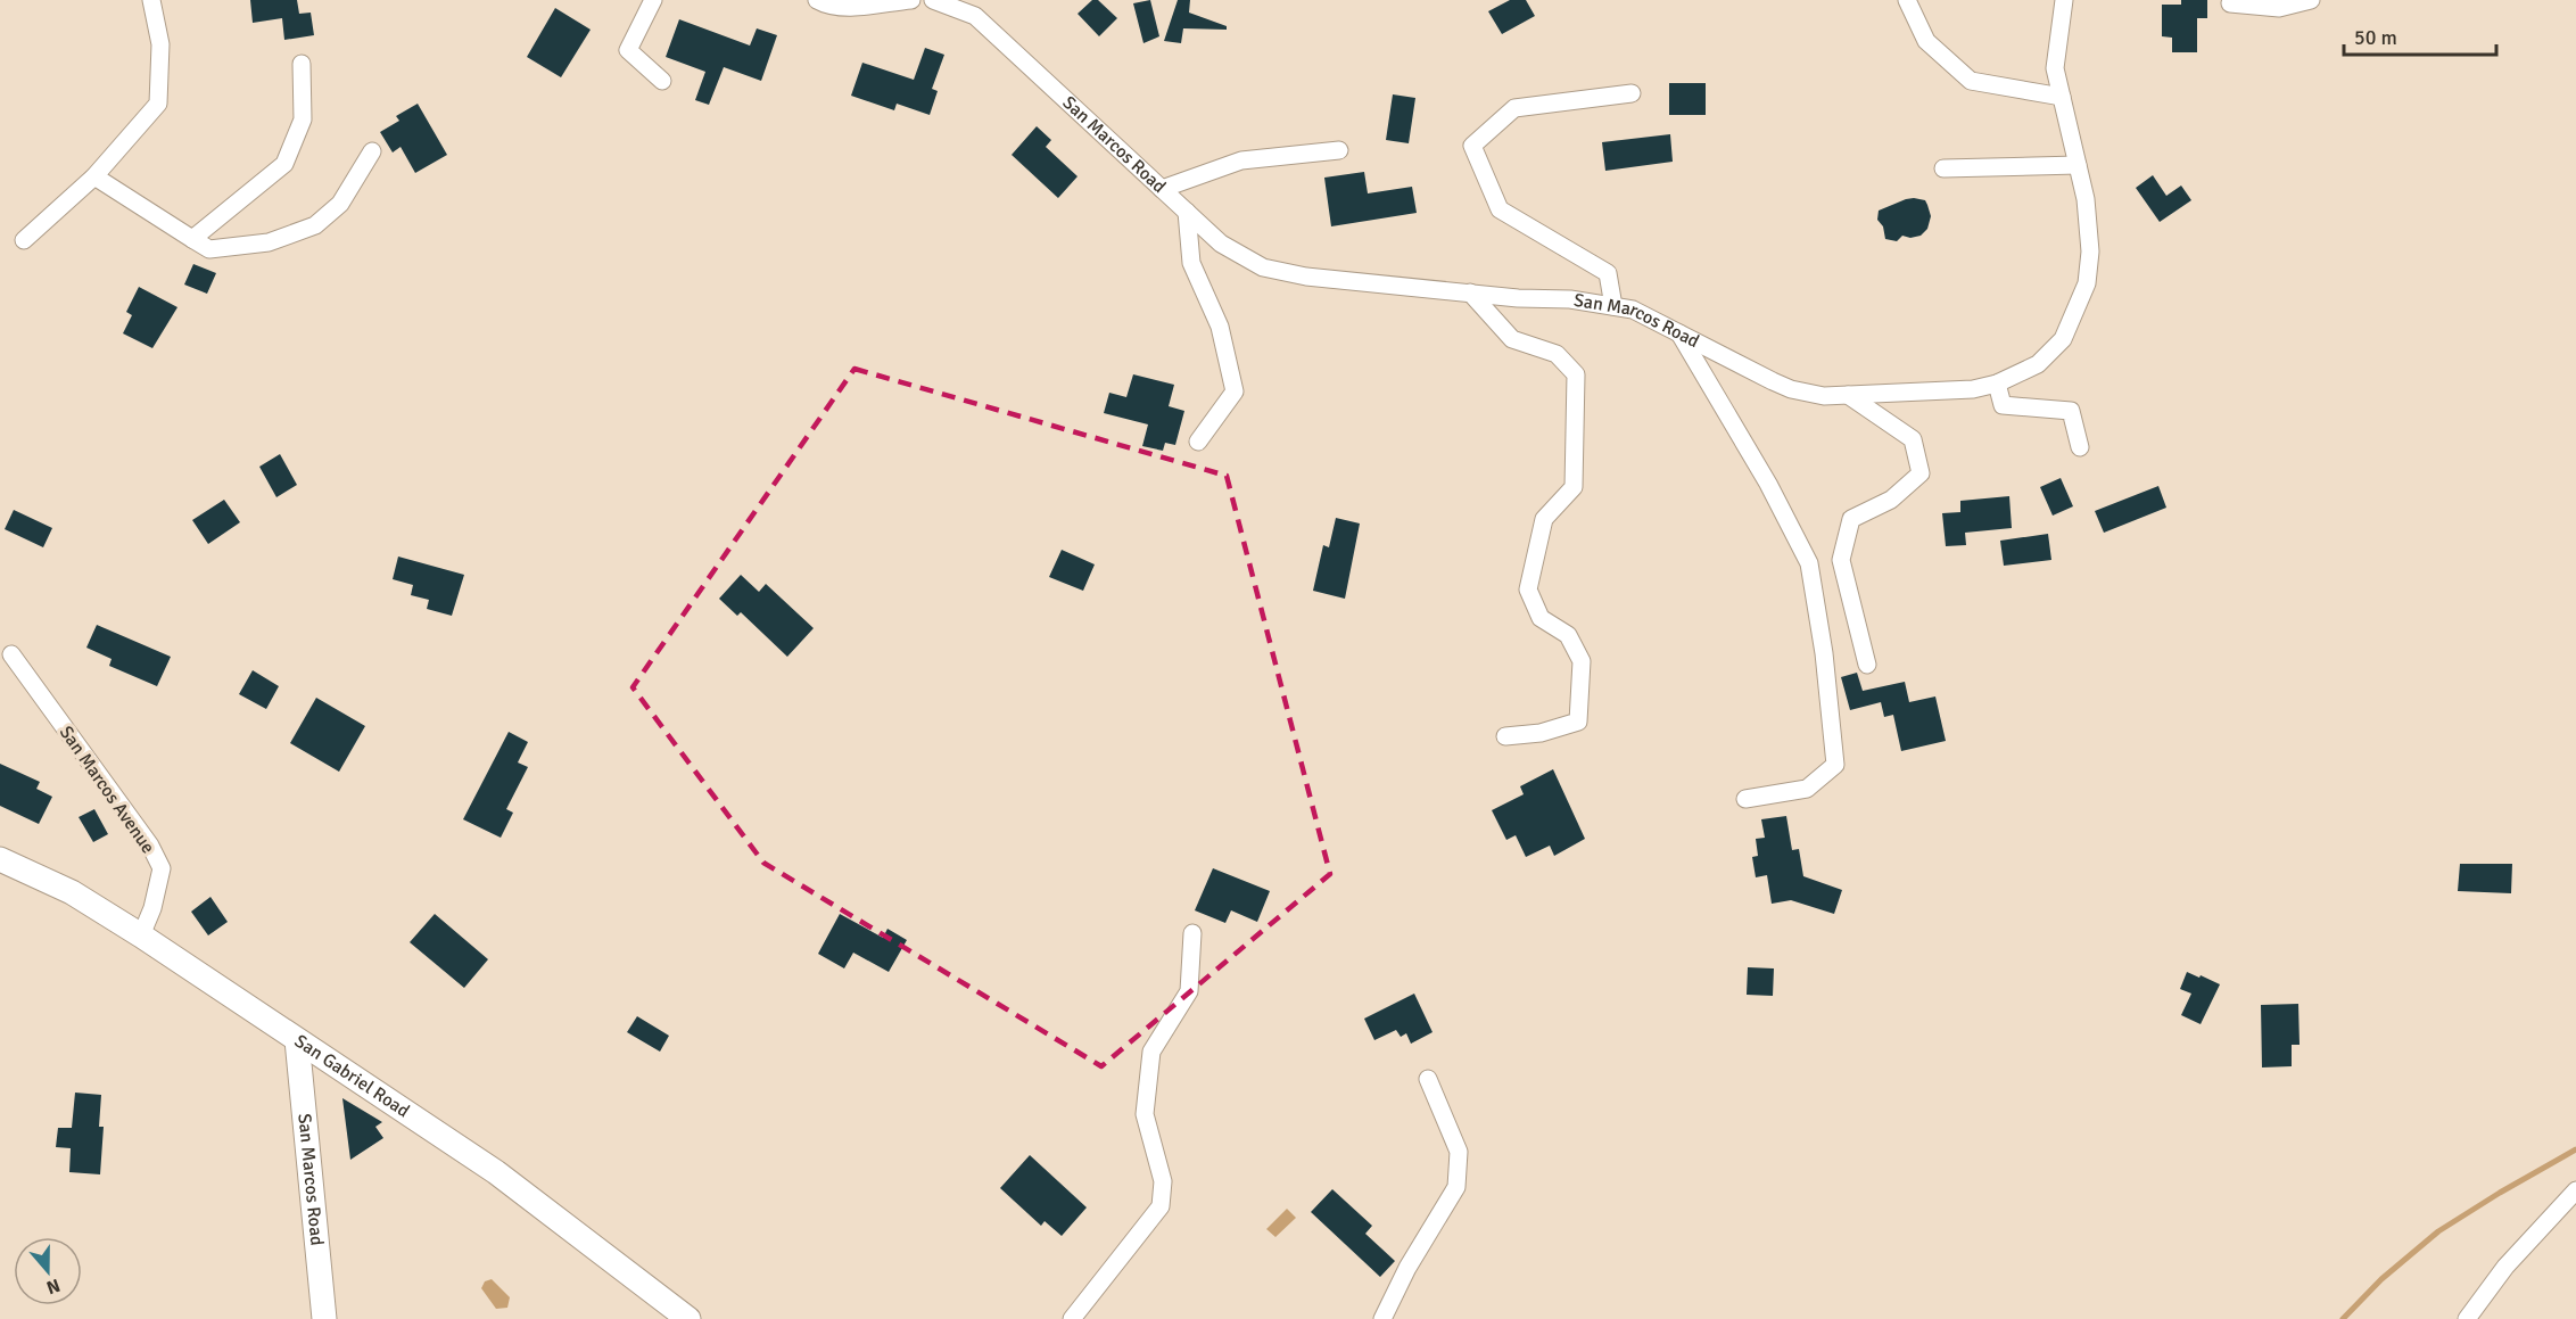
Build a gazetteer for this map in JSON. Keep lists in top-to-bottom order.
{
  "streets": {
    "street": ["San Marcos Road", "San Marcos Avenue", "San Gabriel Road"]
  },
  "crossings": [
    ["San Marcos Road", "San Gabriel Road"],
    ["San Marcos Avenue", "San Gabriel Road"]
  ],
  "scale_bar": "50 m",
  "north": "bottom"
}
